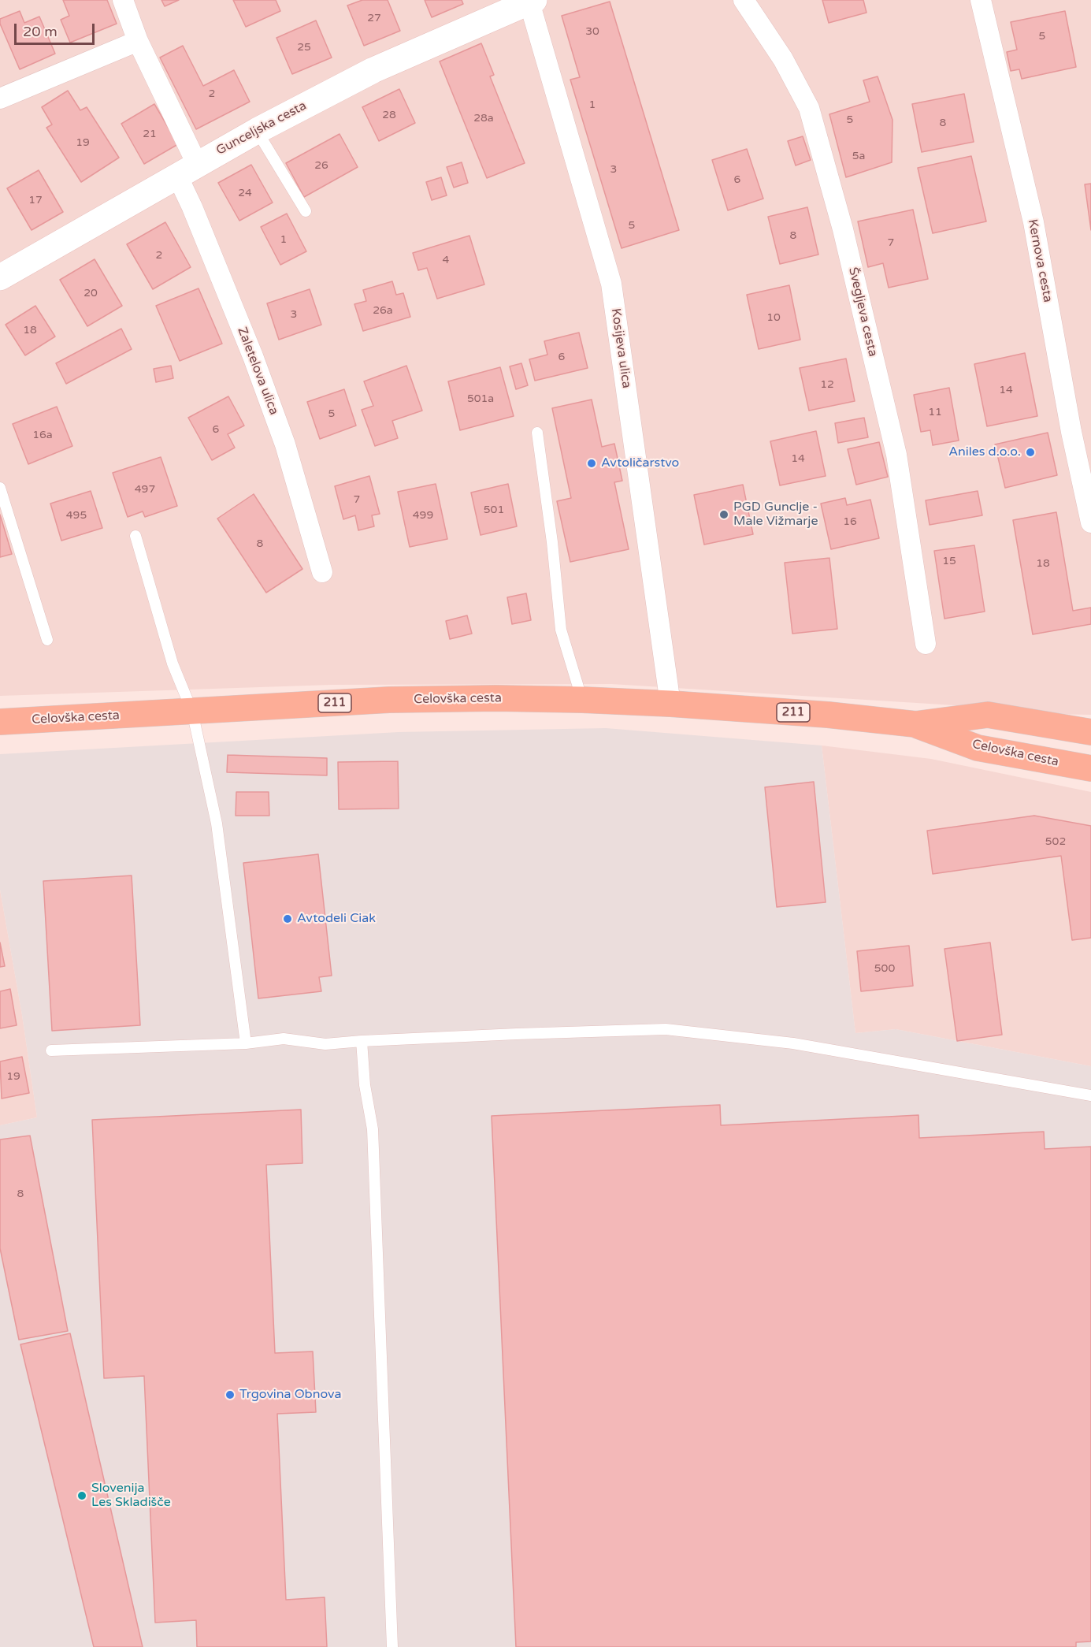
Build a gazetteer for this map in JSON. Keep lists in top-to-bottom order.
{
  "streets": {
    "main road": ["Celovška cesta", "211"],
    "street": [
      "Gunceljska cesta",
      "Kernova cesta",
      "Švegljeva cesta",
      "Kosijeva ulica",
      "Zaletelova ulica"
    ]
  },
  "crossings": [
    ["Gunceljska cesta", "Kosijeva ulica"],
    ["Gunceljska cesta", "Zaletelova ulica"],
    ["Kosijeva ulica", "Celovška cesta"]
  ],
  "places": [
    "Aniles d.o.o.",
    "Avtoličarstvo",
    "PGD Gunclje - Male Vižmarje",
    "Avtodeli Ciak",
    "Trgovina Obnova",
    "Slovenija Les Skladišče"
  ],
  "house_numbers": [
    "27",
    "30",
    "5",
    "25",
    "2",
    "1",
    "28",
    "28a",
    "5",
    "8",
    "21",
    "19",
    "5a",
    "26",
    "3",
    "6",
    "24",
    "17",
    "5",
    "8",
    "1",
    "7",
    "2",
    "4",
    "20",
    "26a",
    "3",
    "10",
    "18",
    "6",
    "12",
    "14",
    "501a",
    "11",
    "5",
    "6",
    "16a",
    "14",
    "497",
    "7",
    "501",
    "495",
    "499",
    "16",
    "8",
    "15",
    "18",
    "502",
    "500",
    "19",
    "8"
  ],
  "scale_bar": "20 m"
}
